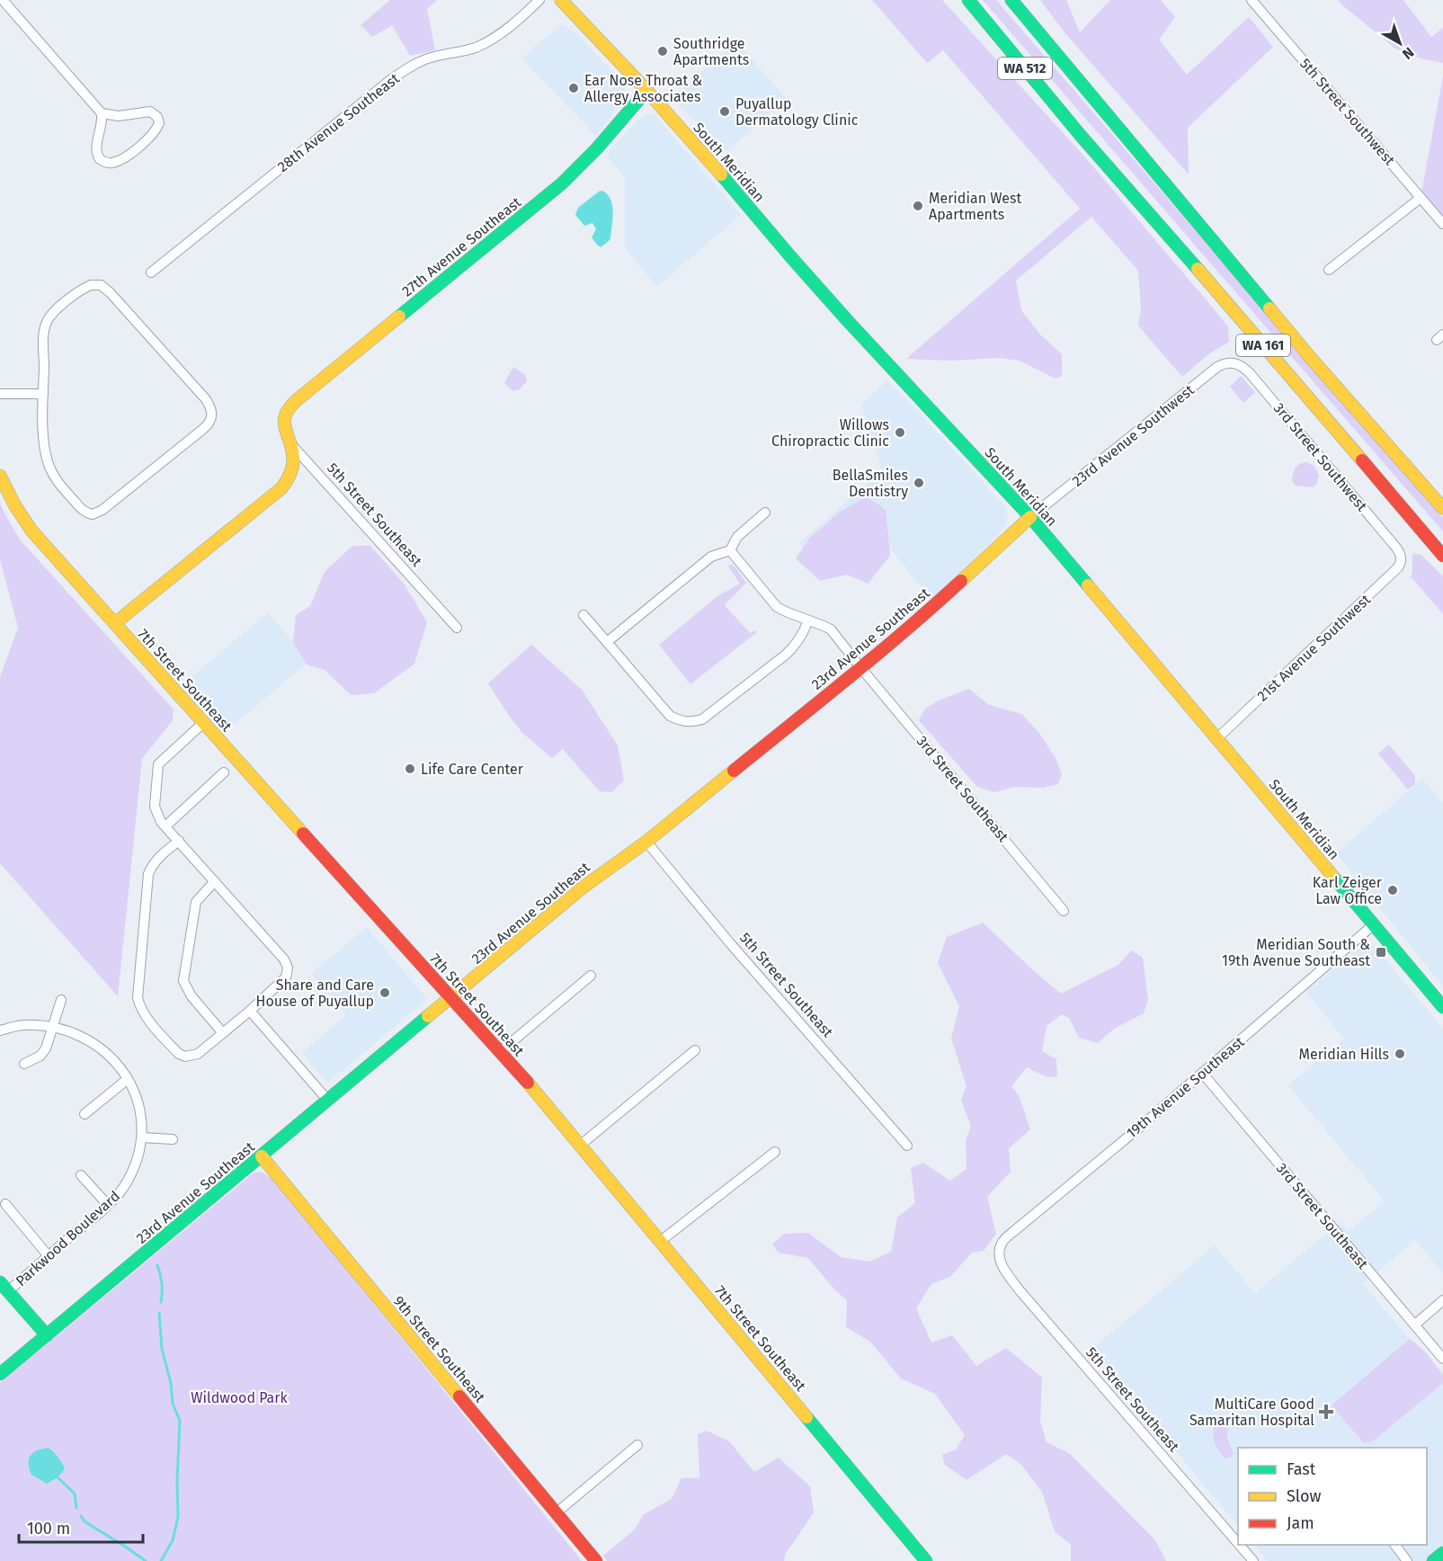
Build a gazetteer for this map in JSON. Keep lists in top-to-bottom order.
{
  "streets": {
    "main road": [
      "WA 512",
      "South Meridian",
      "27th Avenue Southeast",
      "WA 161",
      "23rd Avenue Southeast",
      "7th Street Southeast",
      "9th Street Southeast"
    ],
    "street": [
      "5th Street Southwest",
      "28th Avenue Southeast",
      "23rd Avenue Southwest",
      "3rd Street Southwest",
      "5th Street Southeast",
      "21st Avenue Southwest",
      "3rd Street Southeast",
      "19th Avenue Southeast",
      "Parkwood Boulevard"
    ]
  },
  "crossings": [
    ["WA 512", "WA 161"],
    ["South Meridian", "27th Avenue Southeast"],
    ["South Meridian", "23rd Avenue Southwest"],
    ["South Meridian", "23rd Avenue Southeast"],
    ["South Meridian", "21st Avenue Southwest"],
    ["South Meridian", "19th Avenue Southeast"],
    ["27th Avenue Southeast", "5th Street Southeast"],
    ["23rd Avenue Southwest", "3rd Street Southwest"],
    ["23rd Avenue Southwest", "23rd Avenue Southeast"],
    ["3rd Street Southwest", "21st Avenue Southwest"],
    ["5th Street Southeast", "23rd Avenue Southeast"],
    ["5th Street Southeast", "19th Avenue Southeast"],
    ["23rd Avenue Southeast", "7th Street Southeast"],
    ["23rd Avenue Southeast", "3rd Street Southeast"],
    ["23rd Avenue Southeast", "9th Street Southeast"],
    ["3rd Street Southeast", "19th Avenue Southeast"]
  ],
  "parks": ["Wildwood Park"],
  "places": {
    "other": [
      "Southridge Apartments",
      "Ear Nose Throat & Allergy Associates",
      "Puyallup Dermatology Clinic",
      "Meridian West Apartments",
      "Willows Chiropractic Clinic",
      "BellaSmiles Dentistry",
      "Life Care Center",
      "Karl Zeiger Law Office",
      "Share and Care House of Puyallup",
      "Meridian Hills"
    ],
    "transit": ["Meridian South & 19th Avenue Southeast"],
    "health": ["MultiCare Good Samaritan Hospital"]
  },
  "legend": ["Fast", "Slow", "Jam"],
  "scale_bar": "100 m",
  "north": "bottom right"
}
